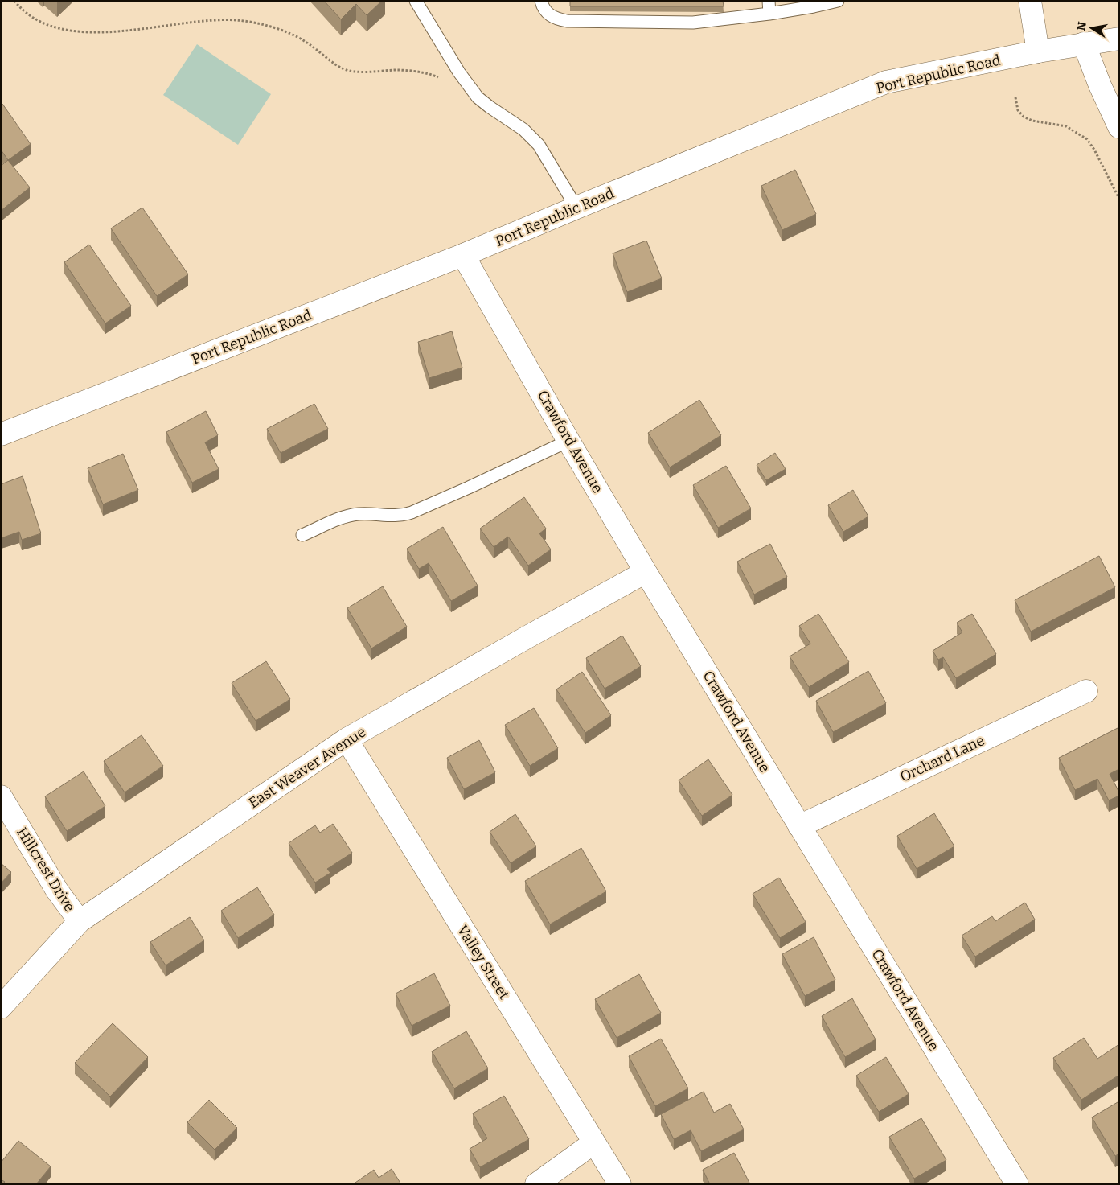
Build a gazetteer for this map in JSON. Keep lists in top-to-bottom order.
{
  "streets": {
    "street": [
      "Port Republic Road",
      "Crawford Avenue",
      "Orchard Lane",
      "East Weaver Avenue",
      "Hillcrest Drive",
      "Valley Street"
    ]
  },
  "crossings": [
    ["Port Republic Road", "Crawford Avenue"],
    ["Crawford Avenue", "Orchard Lane"],
    ["Crawford Avenue", "East Weaver Avenue"],
    ["East Weaver Avenue", "Hillcrest Drive"],
    ["East Weaver Avenue", "Valley Street"]
  ],
  "north": "left"
}
